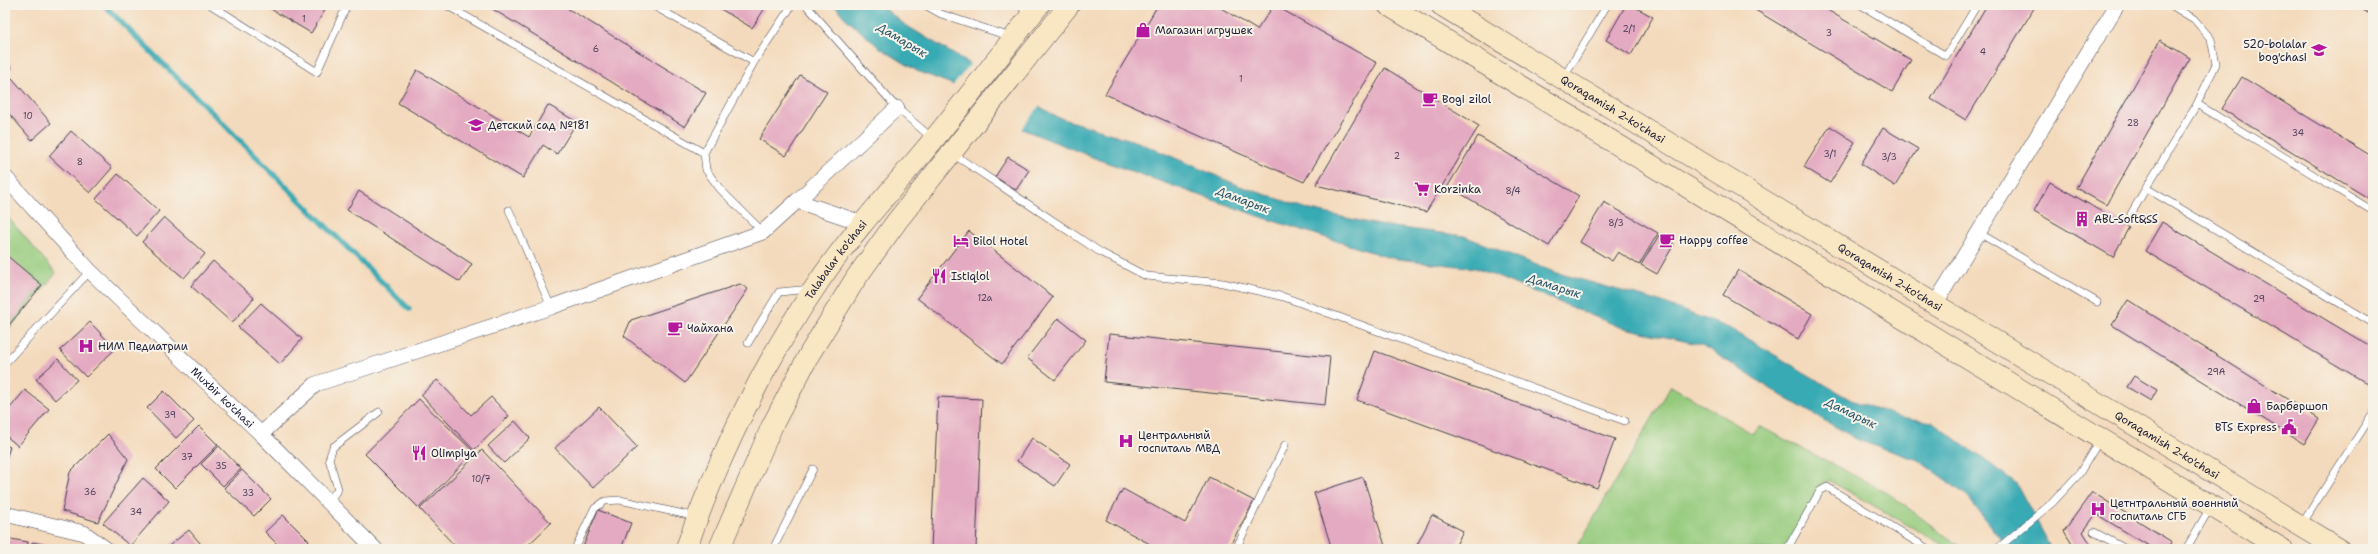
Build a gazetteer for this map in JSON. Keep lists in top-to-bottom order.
{
  "streets": {
    "main road": ["Qoraqamish 2-ko'chasi", "Talabalar ko'chasi"],
    "street": ["Muxbir ko'chasi"]
  },
  "water": ["Дамарык"],
  "places": {
    "shop": ["Магазин игрушек", "Барбершоп"],
    "school or university": ["520-bolalar bog'chasi", "Детский сад №181"],
    "cafe": ["Bogi zilol", "Happy coffee", "Чайхана"],
    "supermarket": ["Korzinka"],
    "building": ["ABL-Soft&SS"],
    "hotel": ["Bilol Hotel"],
    "restaurant": ["Istiqlol", "Olimpiya"],
    "hospital": ["НИМ Педиатрии", "Центральный госпиталь МВД", "Цетнтральный военный госпиталь СГБ"],
    "public building": ["BTS Express"]
  },
  "house_numbers": [
    "1",
    "2/1",
    "3",
    "6",
    "4",
    "1",
    "10",
    "28",
    "34",
    "3/1",
    "2",
    "3/3",
    "8",
    "8/4",
    "8/3",
    "12a",
    "29",
    "29A",
    "39",
    "37",
    "35",
    "10/7",
    "36",
    "33",
    "34"
  ]
}
